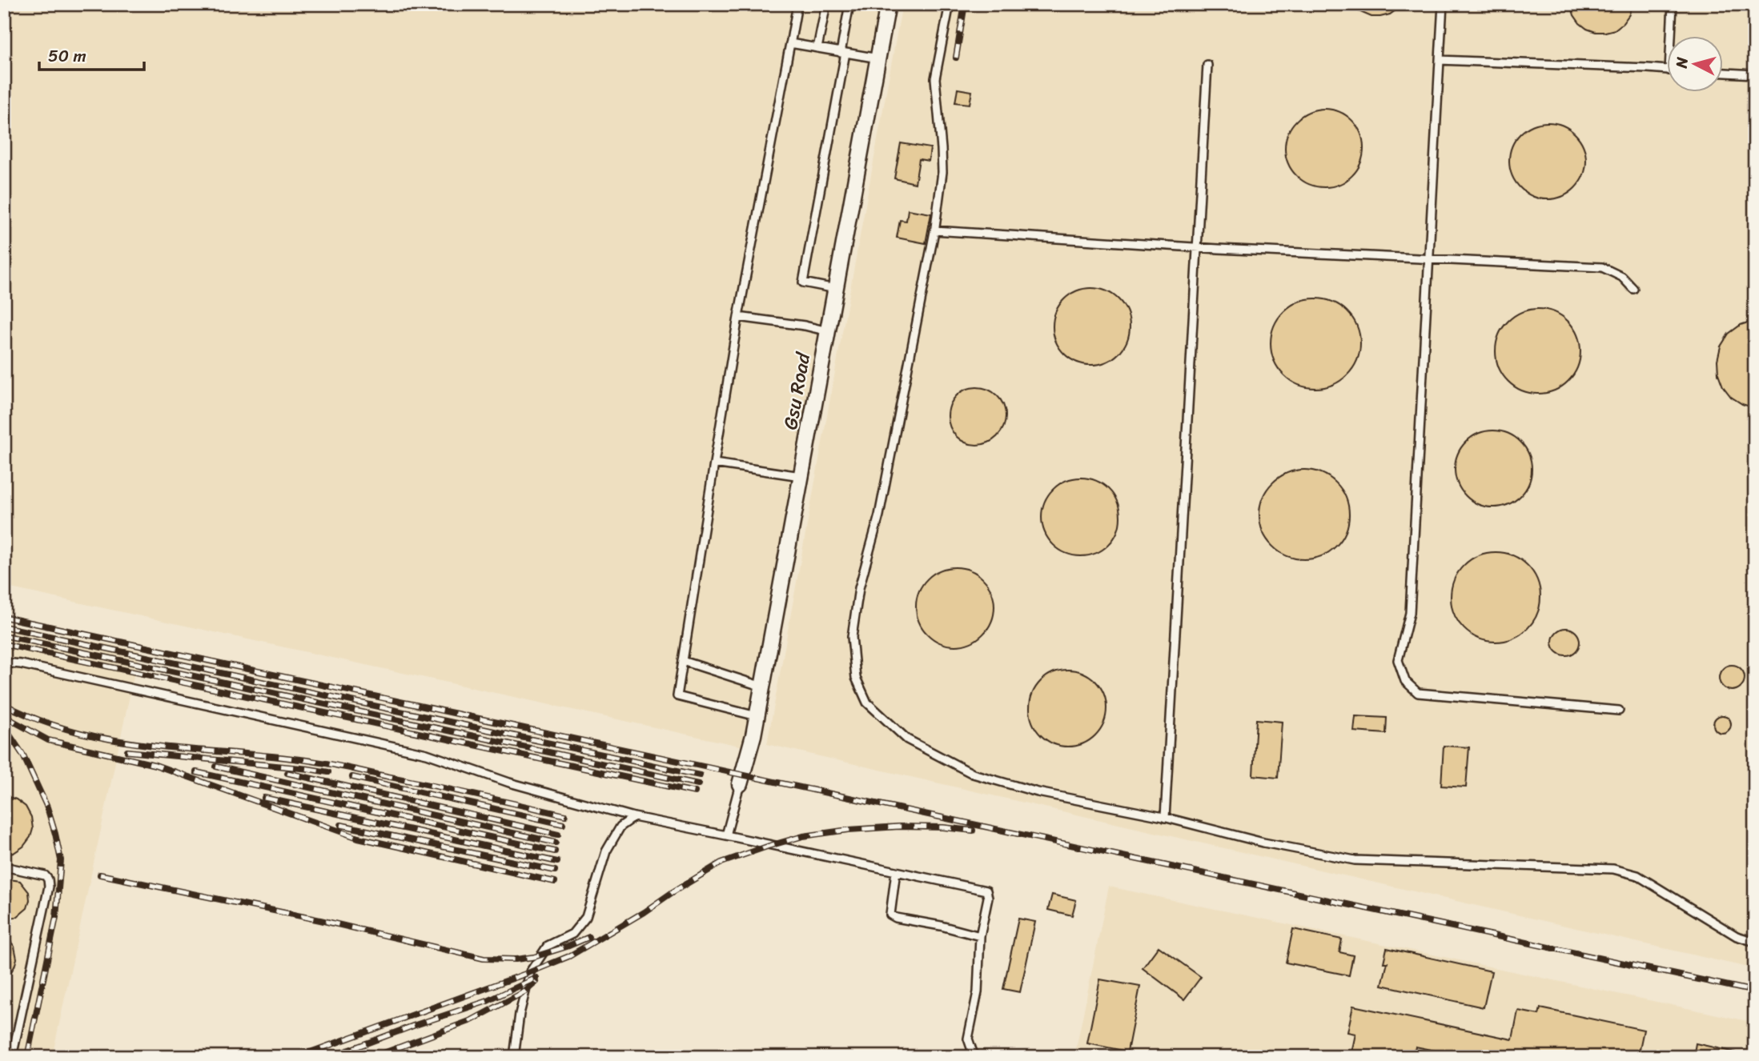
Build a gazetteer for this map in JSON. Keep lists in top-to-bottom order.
{
  "streets": {
    "street": ["Gsu Road"]
  },
  "scale_bar": "50 m",
  "north": "left"
}
